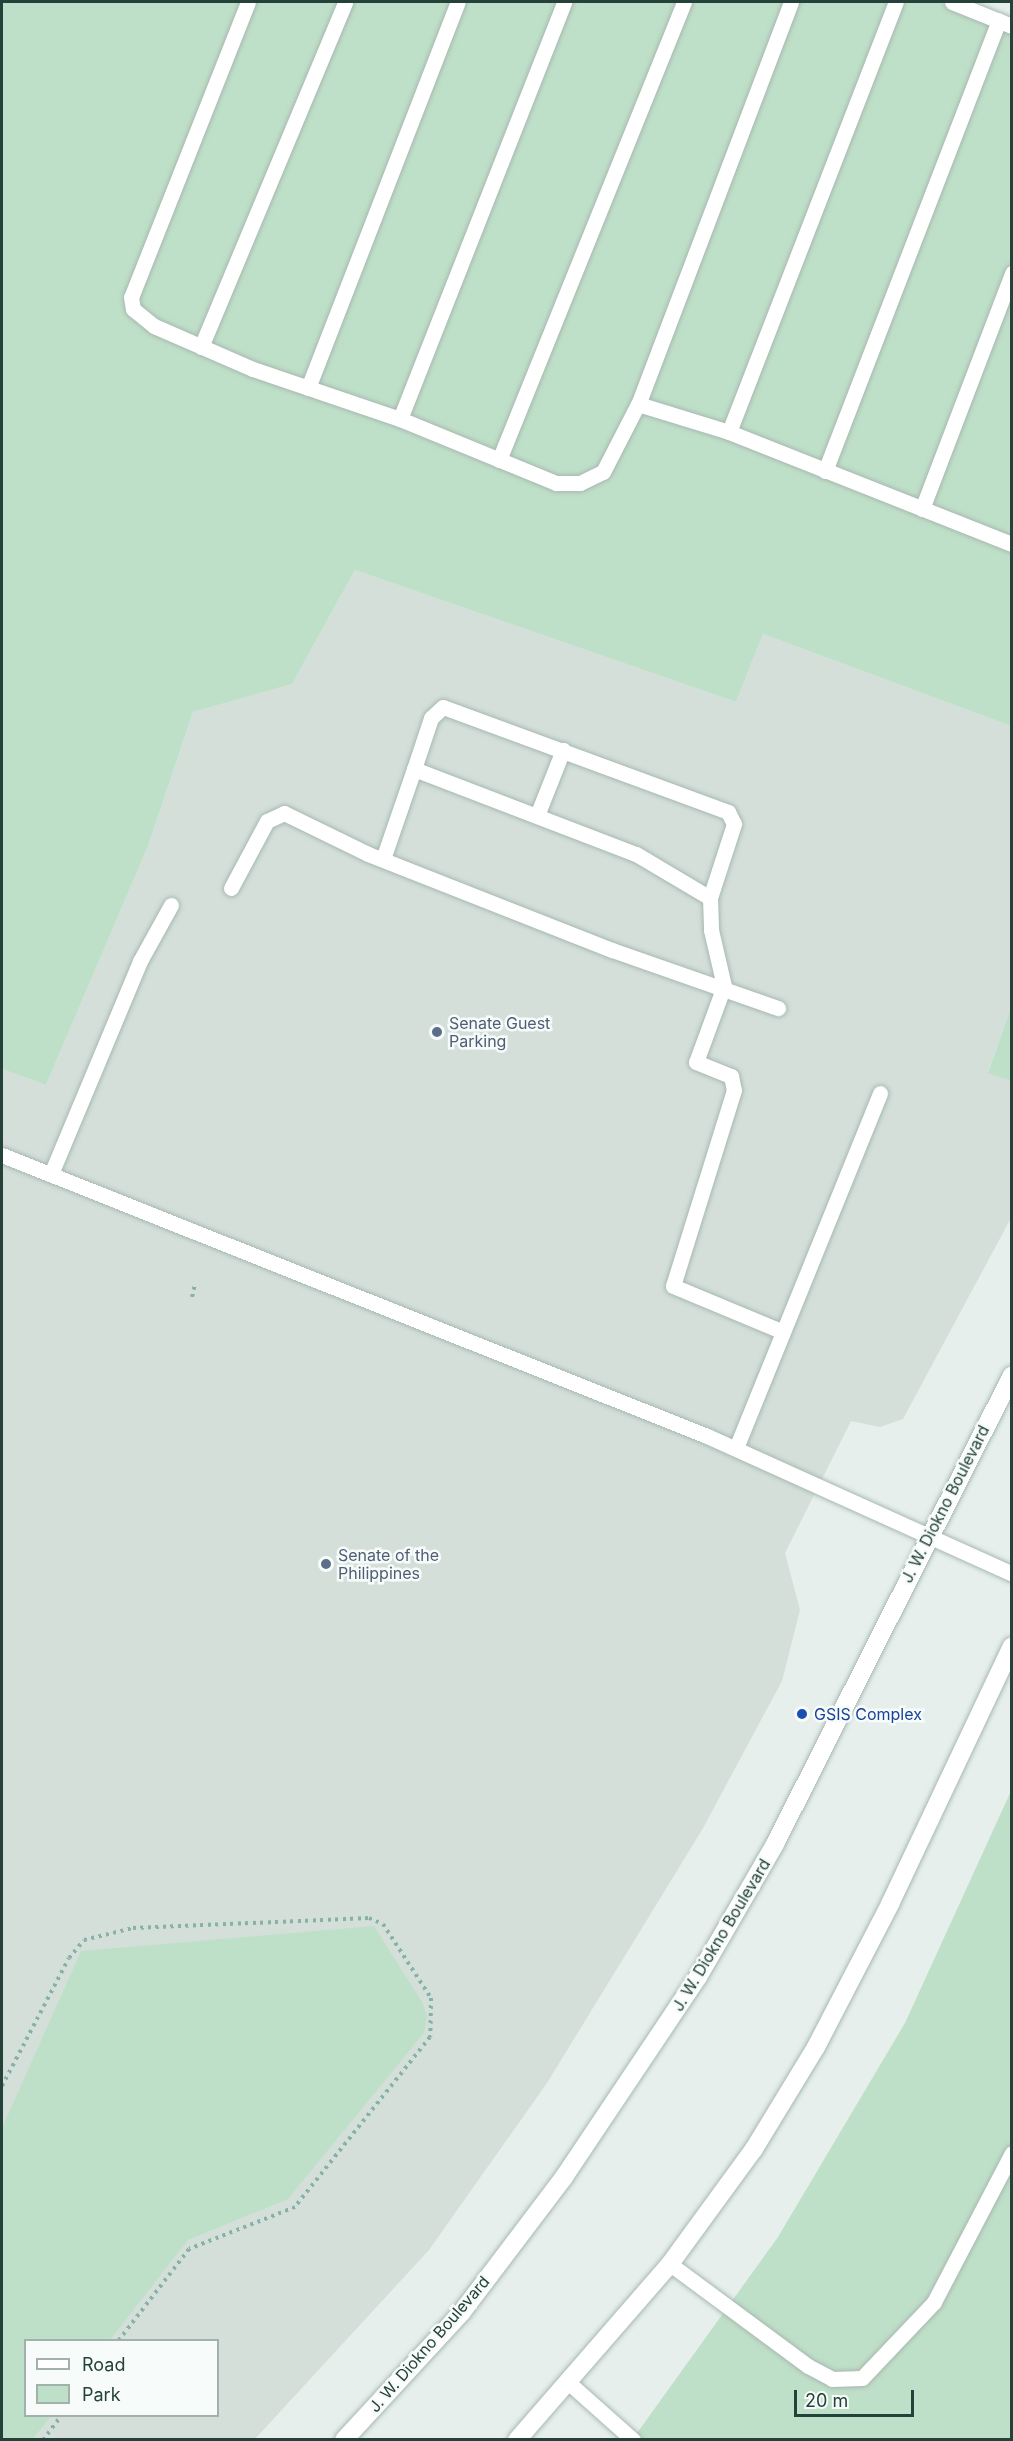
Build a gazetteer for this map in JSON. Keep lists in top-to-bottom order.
{
  "streets": {
    "street": ["J. W. Diokno Boulevard"]
  },
  "places": ["Senate Guest Parking", "Senate of the Philippines", "GSIS Complex"],
  "legend": ["Road", "Park"],
  "scale_bar": "20 m"
}
